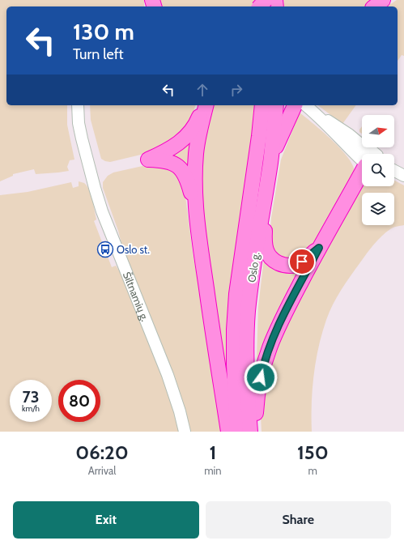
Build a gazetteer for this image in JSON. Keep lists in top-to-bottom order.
{
  "streets": {
    "highway": ["Oslo g."],
    "street": ["Šiltnamių g."]
  },
  "places": {
    "bus stop": ["Oslo st."]
  },
  "north": "right",
  "page": {
    "turn": ["130 m", "Turn left"],
    "speed": "73 km/h",
    "limit": "80",
    "eta": [
      "06:20",
      "Arrival",
      "1",
      "min",
      "150",
      "m"
    ],
    "buttons": ["Exit", "Share"]
  }
}
